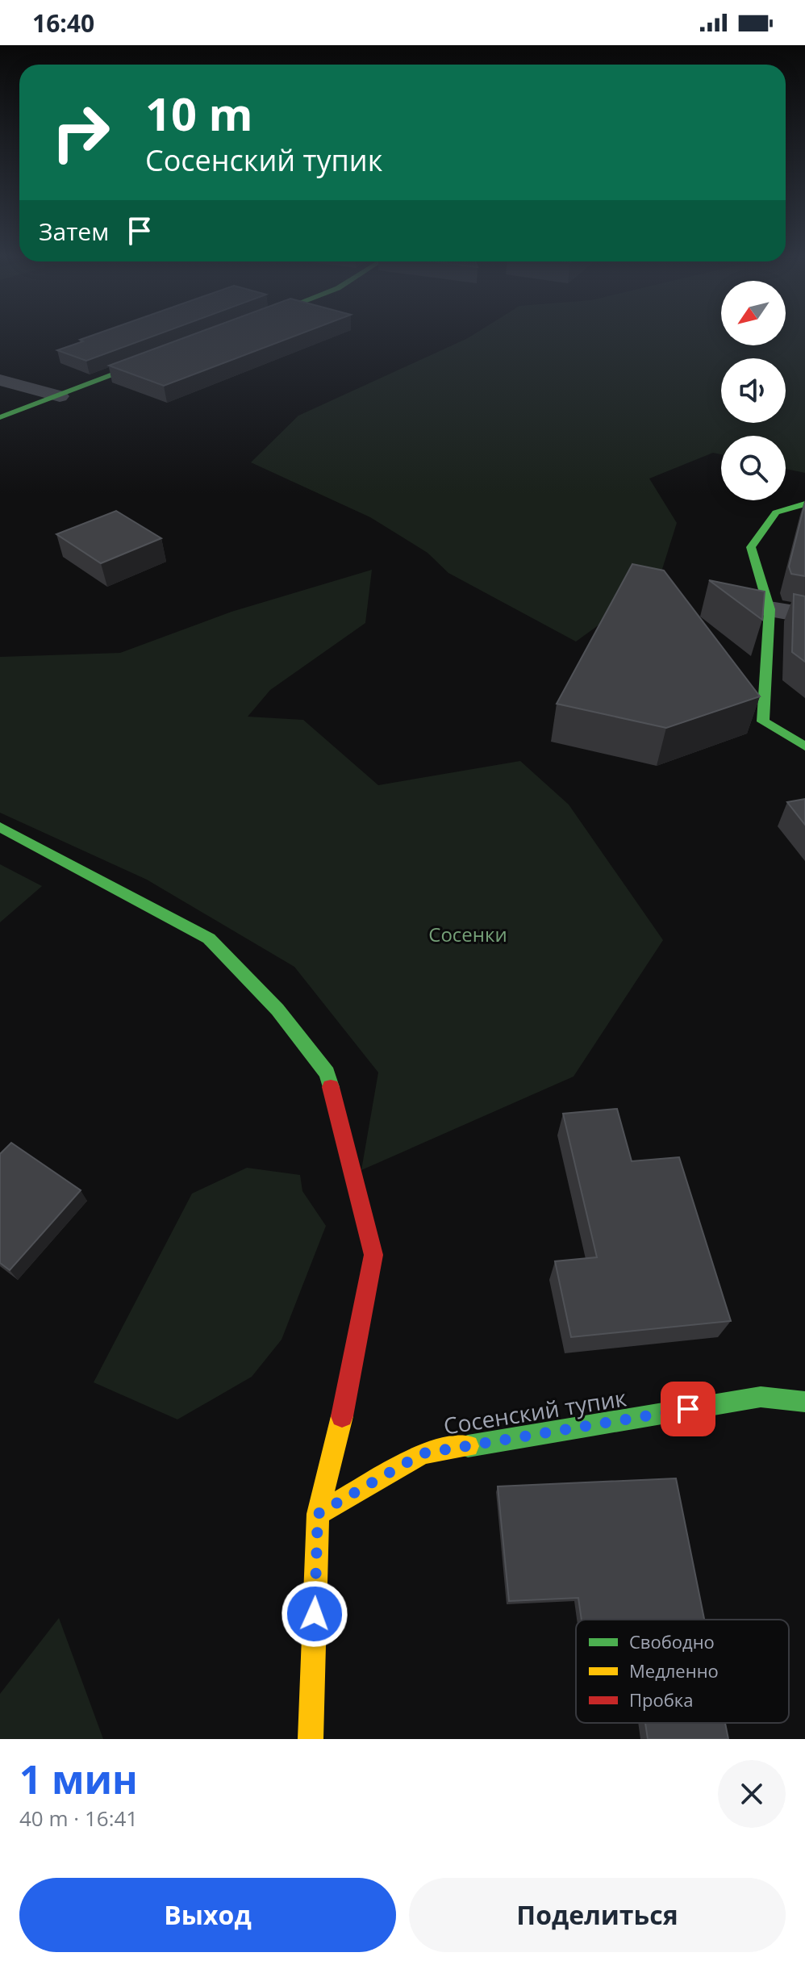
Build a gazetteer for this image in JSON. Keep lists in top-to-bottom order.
{
  "streets": {
    "street": ["Сосенский тупик"]
  },
  "parks": ["Сосенки"],
  "legend": ["Свободно", "Медленно", "Пробка"],
  "north": "bottom left",
  "page": {
    "status": "16:40",
    "turn": ["10 m", "Сосенский тупик"],
    "then": "Затем",
    "heading": ["1 мин", "40 m · 16:41"],
    "buttons": ["Выход", "Поделиться"]
  }
}
